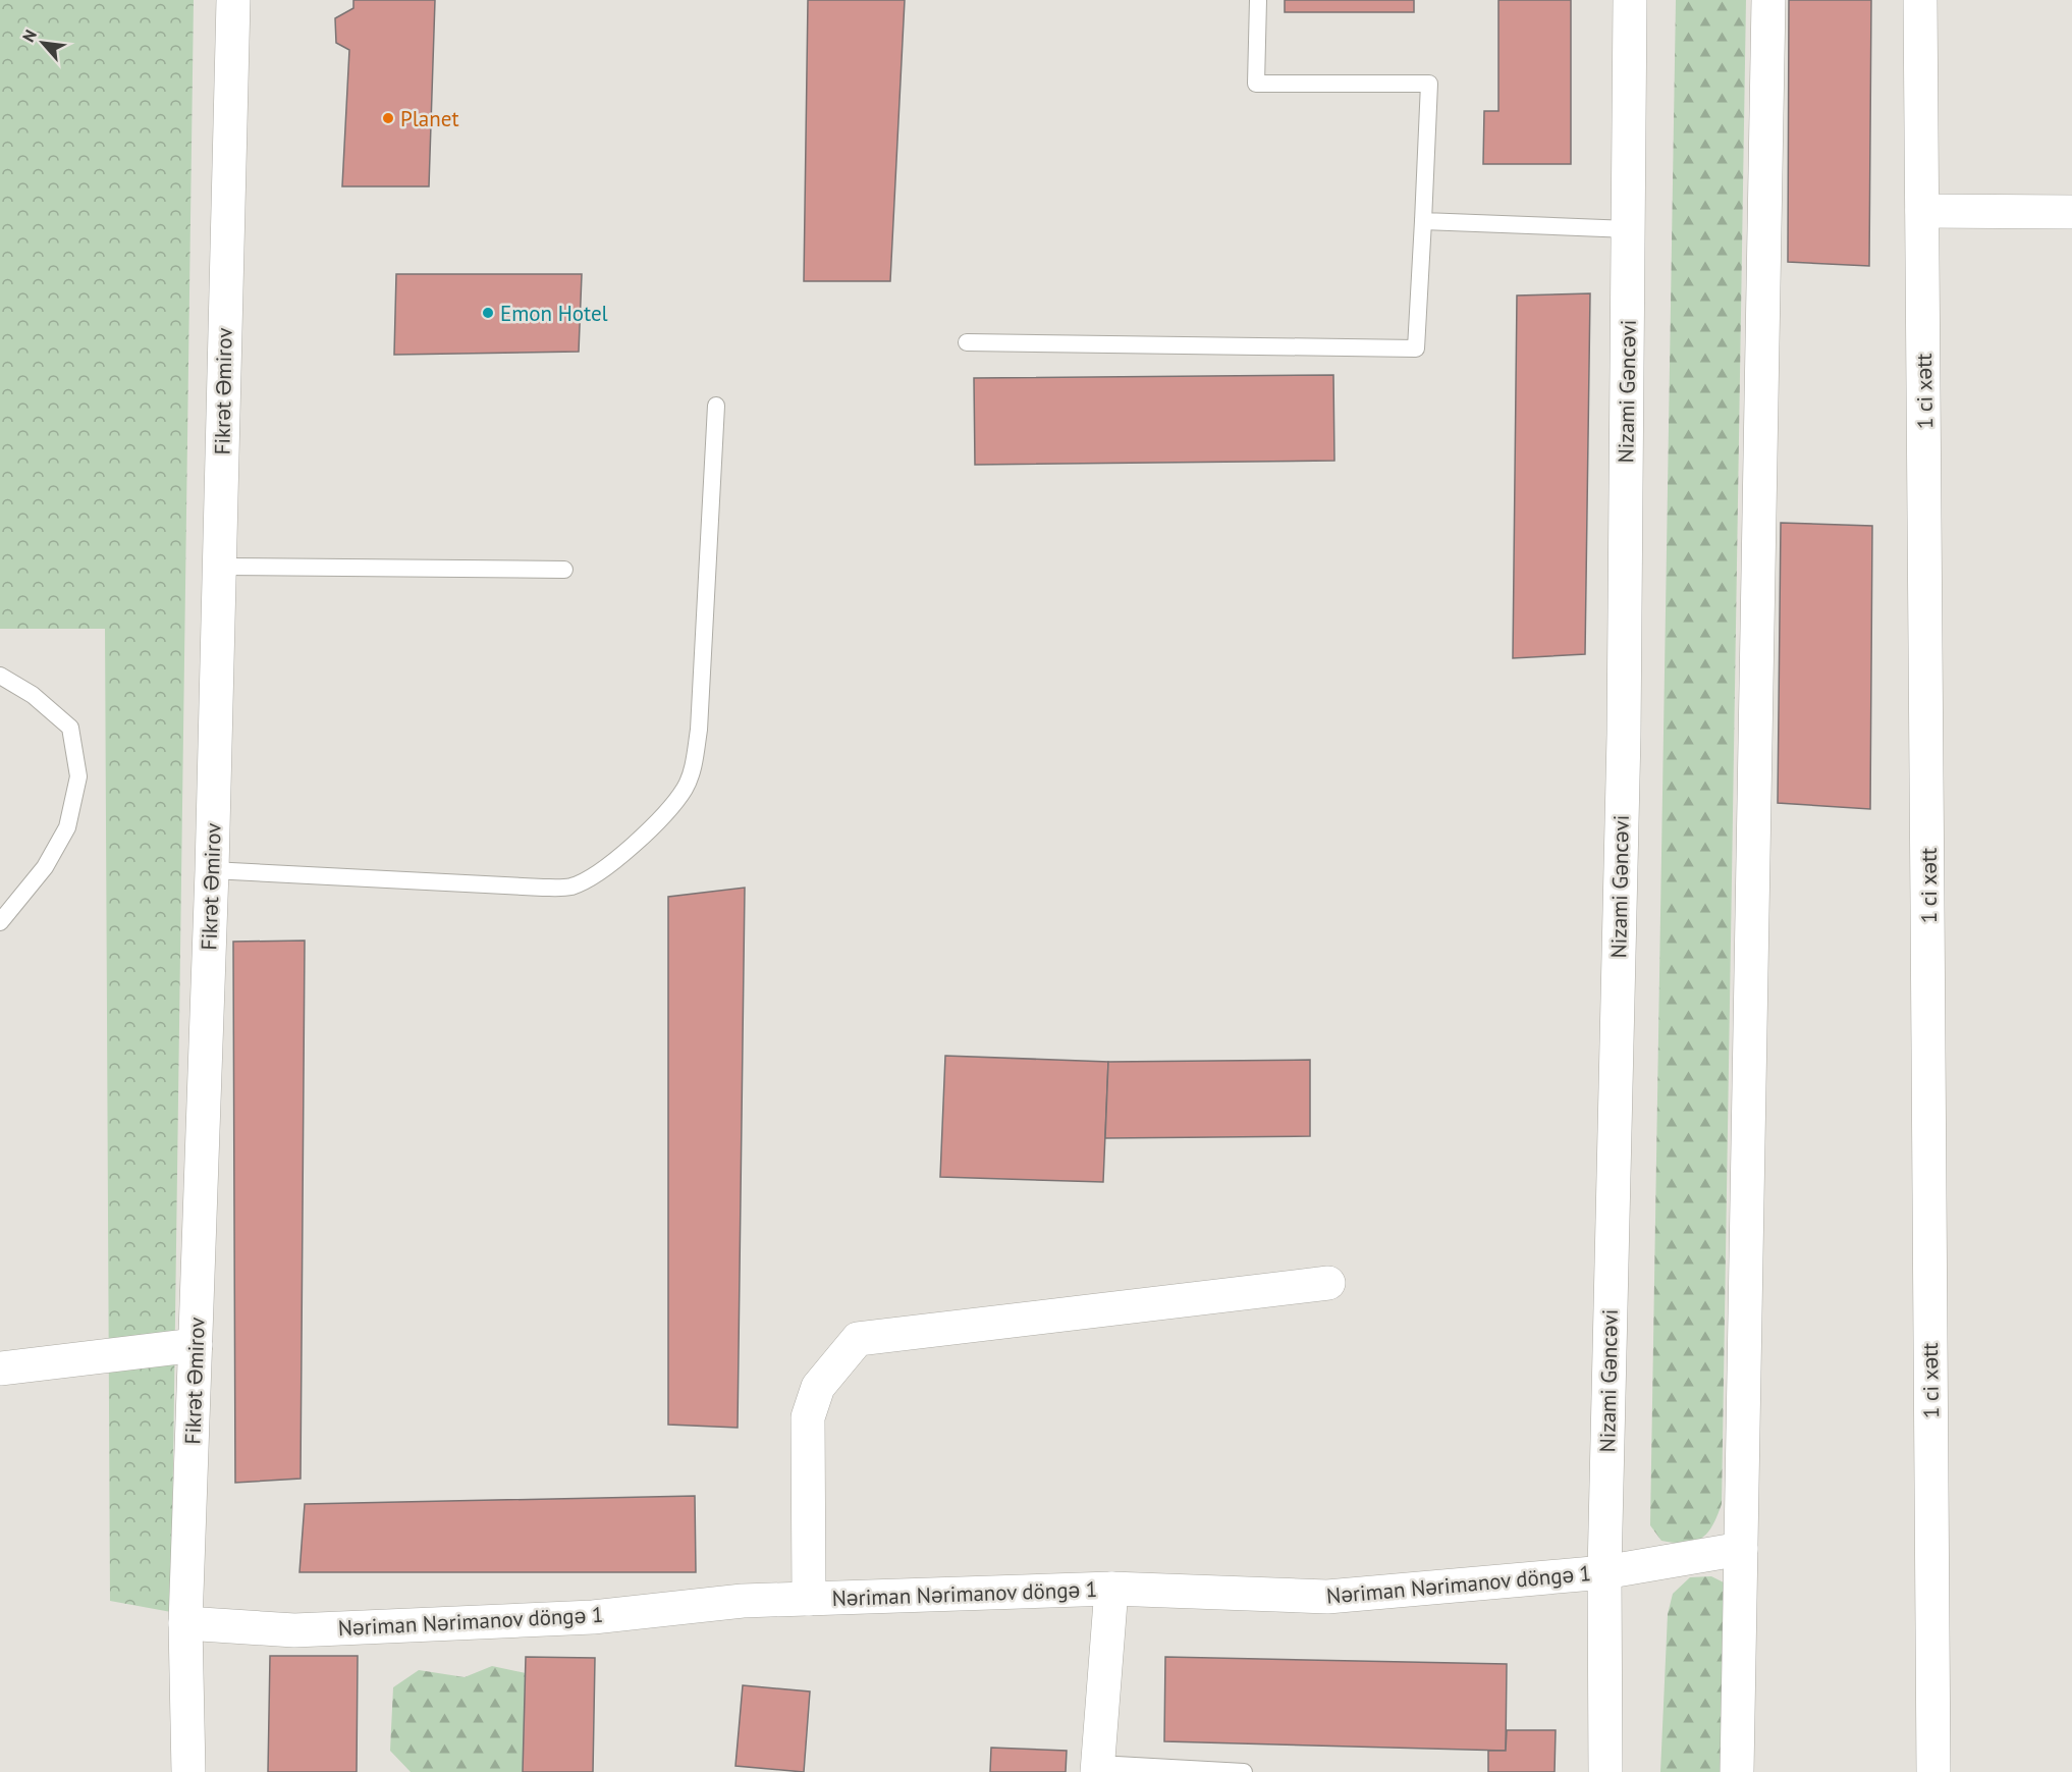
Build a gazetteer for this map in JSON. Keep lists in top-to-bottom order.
{
  "streets": {
    "street": [
      "Fikrət Əmirov",
      "Nizami Gəncəvi",
      "1 ci xətt",
      "Nəriman Nərimanov döngə 1"
    ]
  },
  "crossings": [
    ["Fikrət Əmirov", "Nəriman Nərimanov döngə 1"],
    ["Nizami Gəncəvi", "Nəriman Nərimanov döngə 1"]
  ],
  "places": ["Planet", "Emon Hotel"],
  "north": "top left"
}
